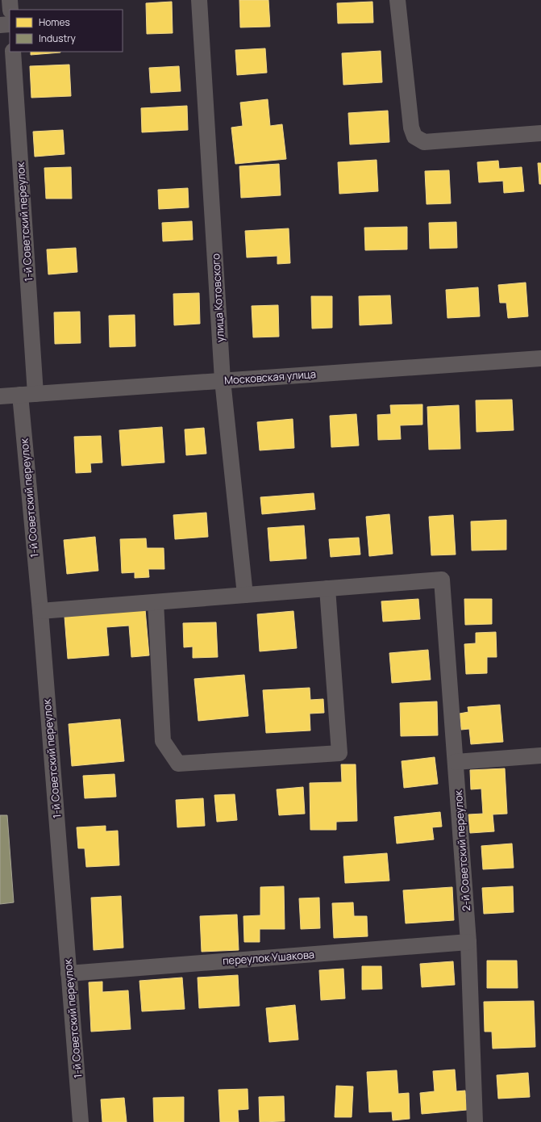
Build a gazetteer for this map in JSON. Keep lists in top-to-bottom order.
{
  "streets": {
    "street": [
      "1-й Советский переулок",
      "улица Котовского",
      "Московская улица",
      "2-й Советский переулок",
      "переулок Ушакова"
    ]
  },
  "crossings": [
    ["1-й Советский переулок", "Московская улица"],
    ["1-й Советский переулок", "переулок Ушакова"],
    ["улица Котовского", "Московская улица"],
    ["2-й Советский переулок", "переулок Ушакова"]
  ],
  "legend": ["Homes", "Industry"]
}
